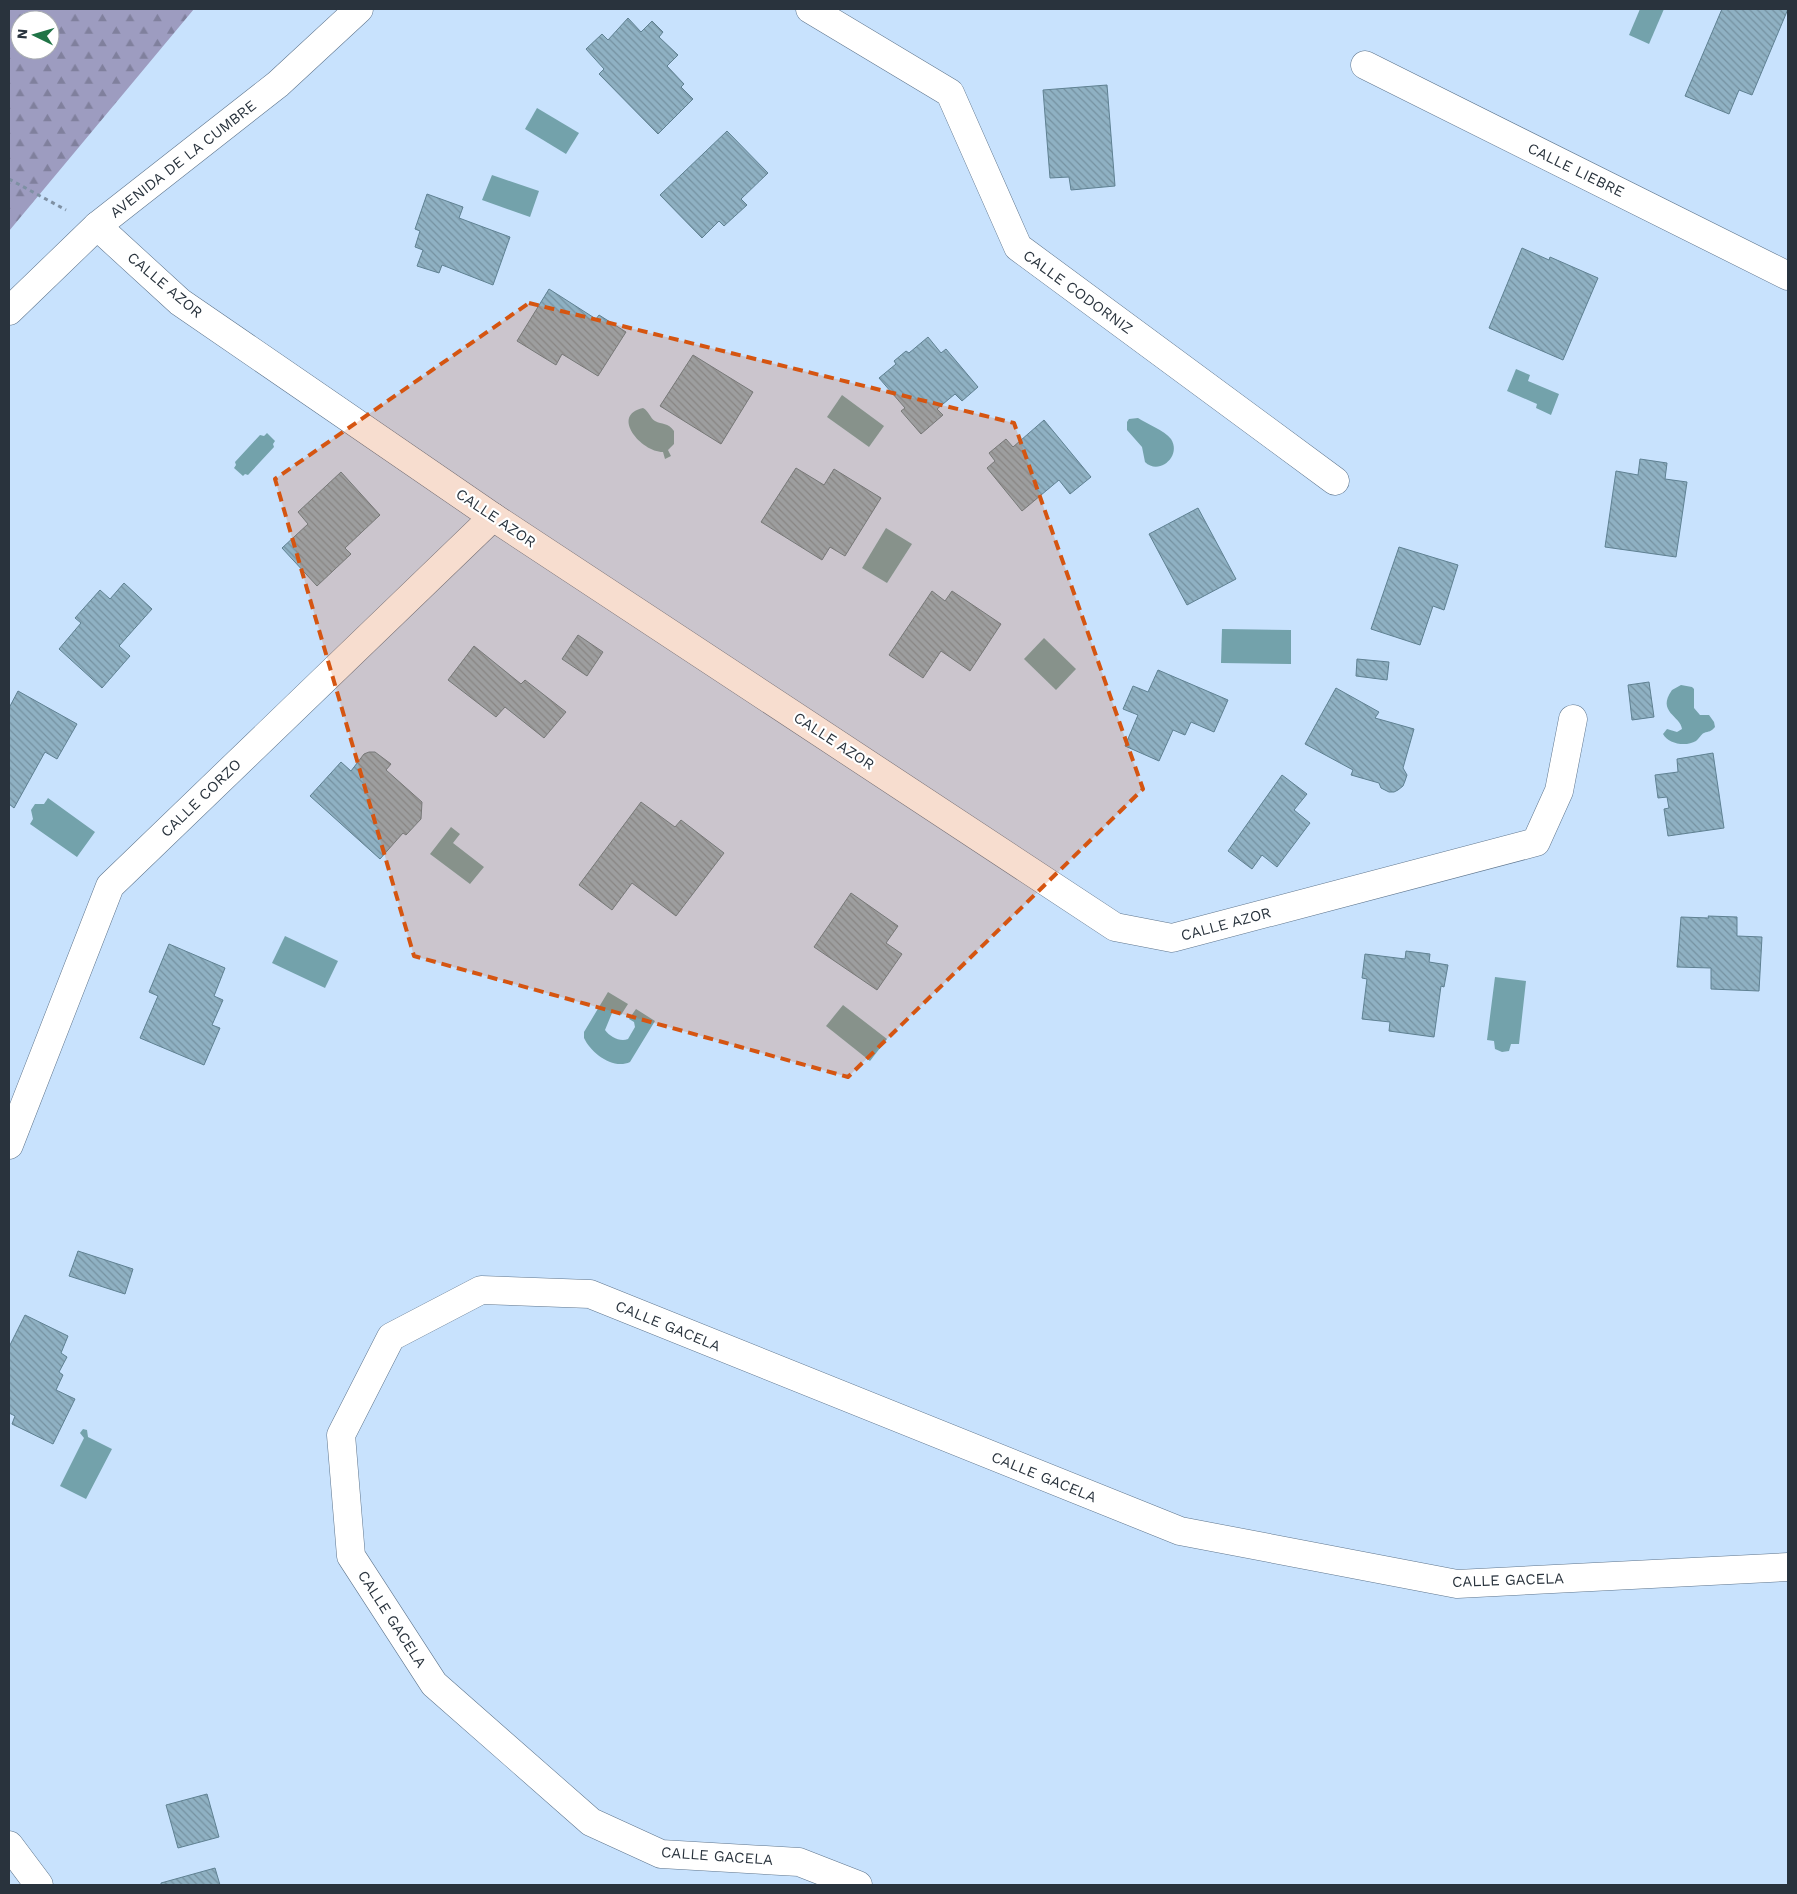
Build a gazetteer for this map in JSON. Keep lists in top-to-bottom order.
{
  "streets": {
    "street": [
      "AVENIDA DE LA CUMBRE",
      "CALLE LIEBRE",
      "CALLE AZOR",
      "CALLE CODORNIZ",
      "CALLE CORZO",
      "CALLE GACELA"
    ]
  },
  "crossings": [
    ["AVENIDA DE LA CUMBRE", "CALLE AZOR"],
    ["CALLE AZOR", "CALLE CORZO"]
  ],
  "north": "left"
}
